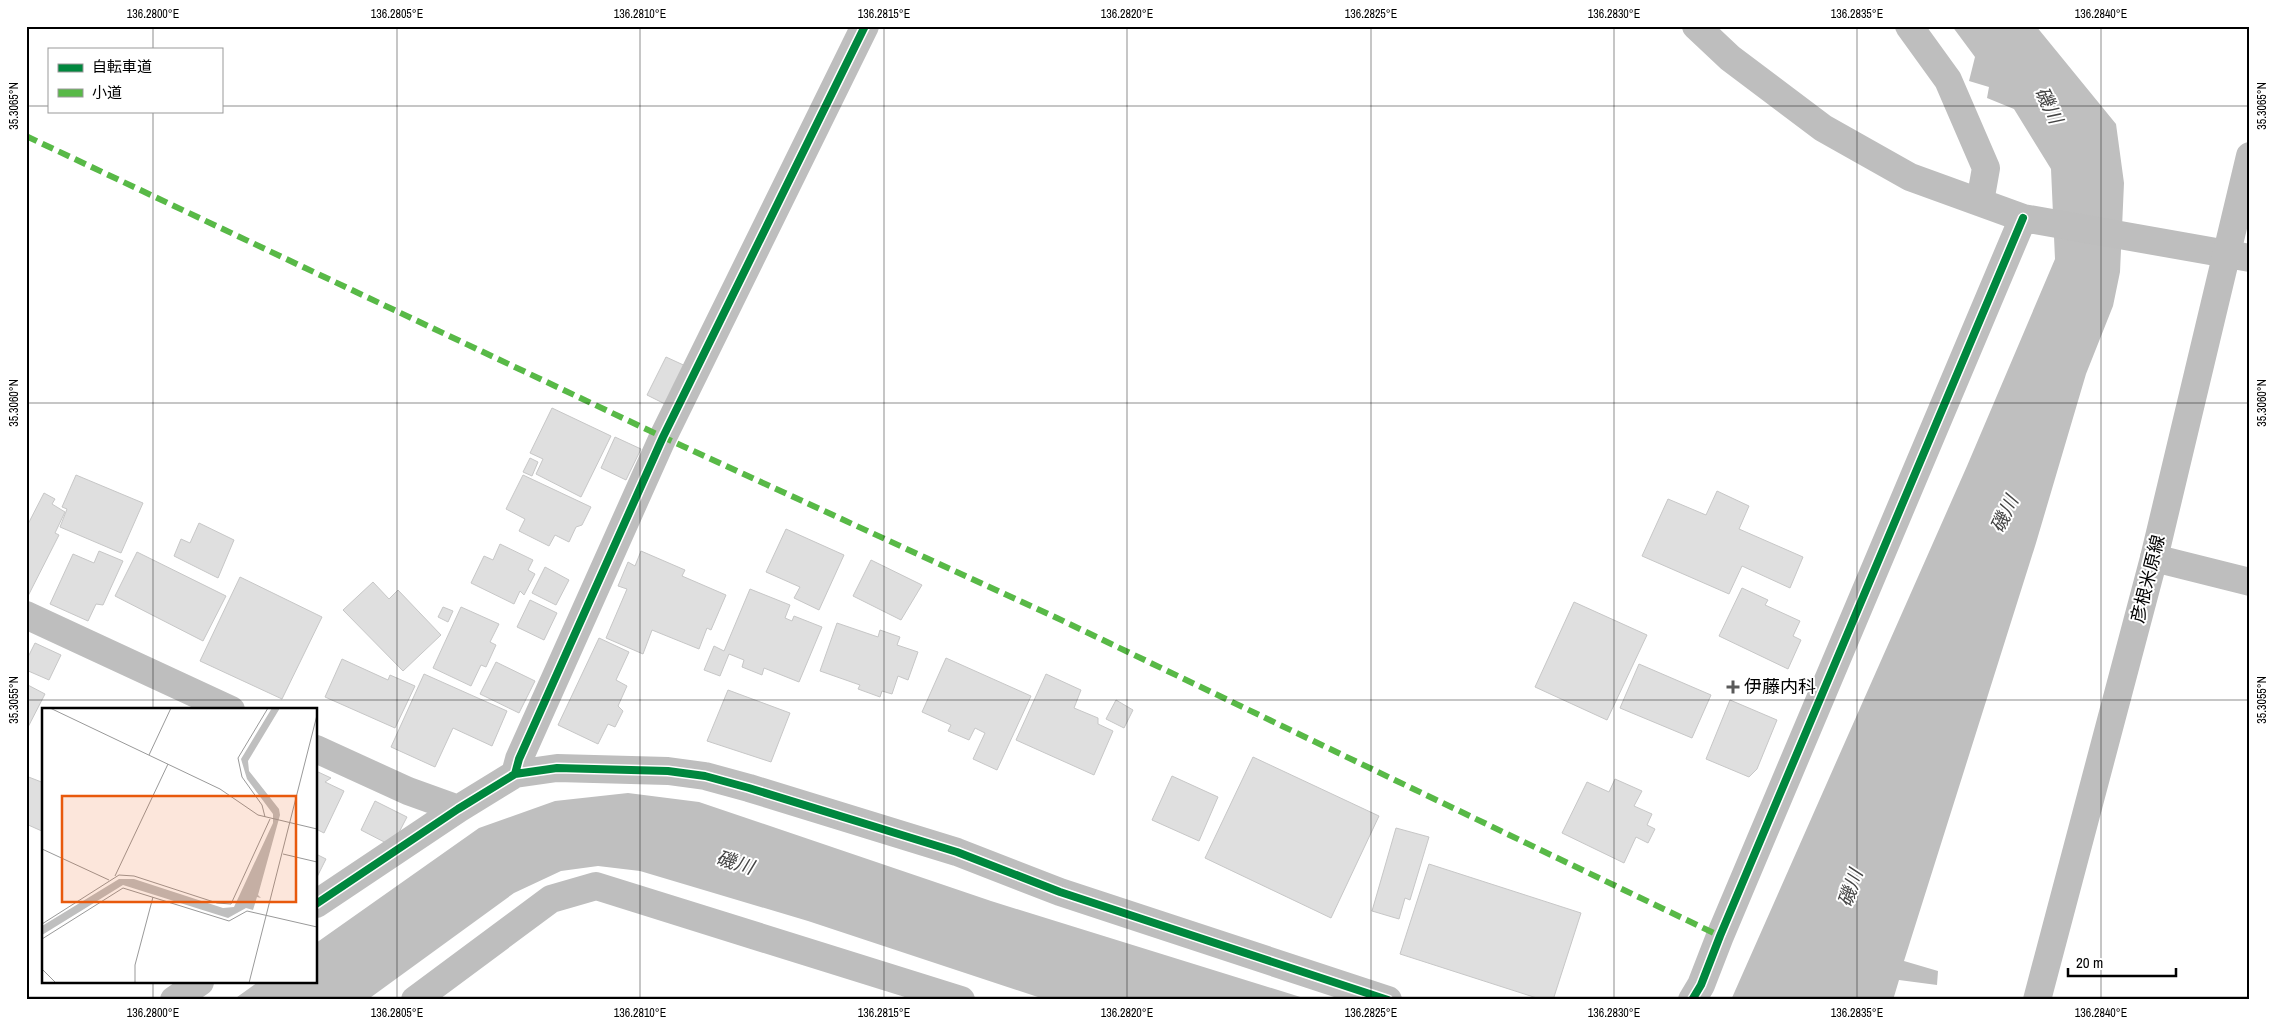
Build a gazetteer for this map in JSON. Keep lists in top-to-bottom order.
{
  "streets": {
    "street": ["彦根米原線"]
  },
  "water": ["磯川"],
  "places": {
    "health": ["伊藤内科"]
  },
  "legend": ["自転車道", "小道"],
  "scale_bar": "20 m",
  "coordinates": [
    "136.2800°E",
    "136.2805°E",
    "136.2810°E",
    "136.2815°E",
    "136.2820°E",
    "136.2825°E",
    "136.2830°E",
    "136.2835°E",
    "136.2840°E",
    "35.3065°N",
    "35.3060°N",
    "35.3055°N"
  ]
}
